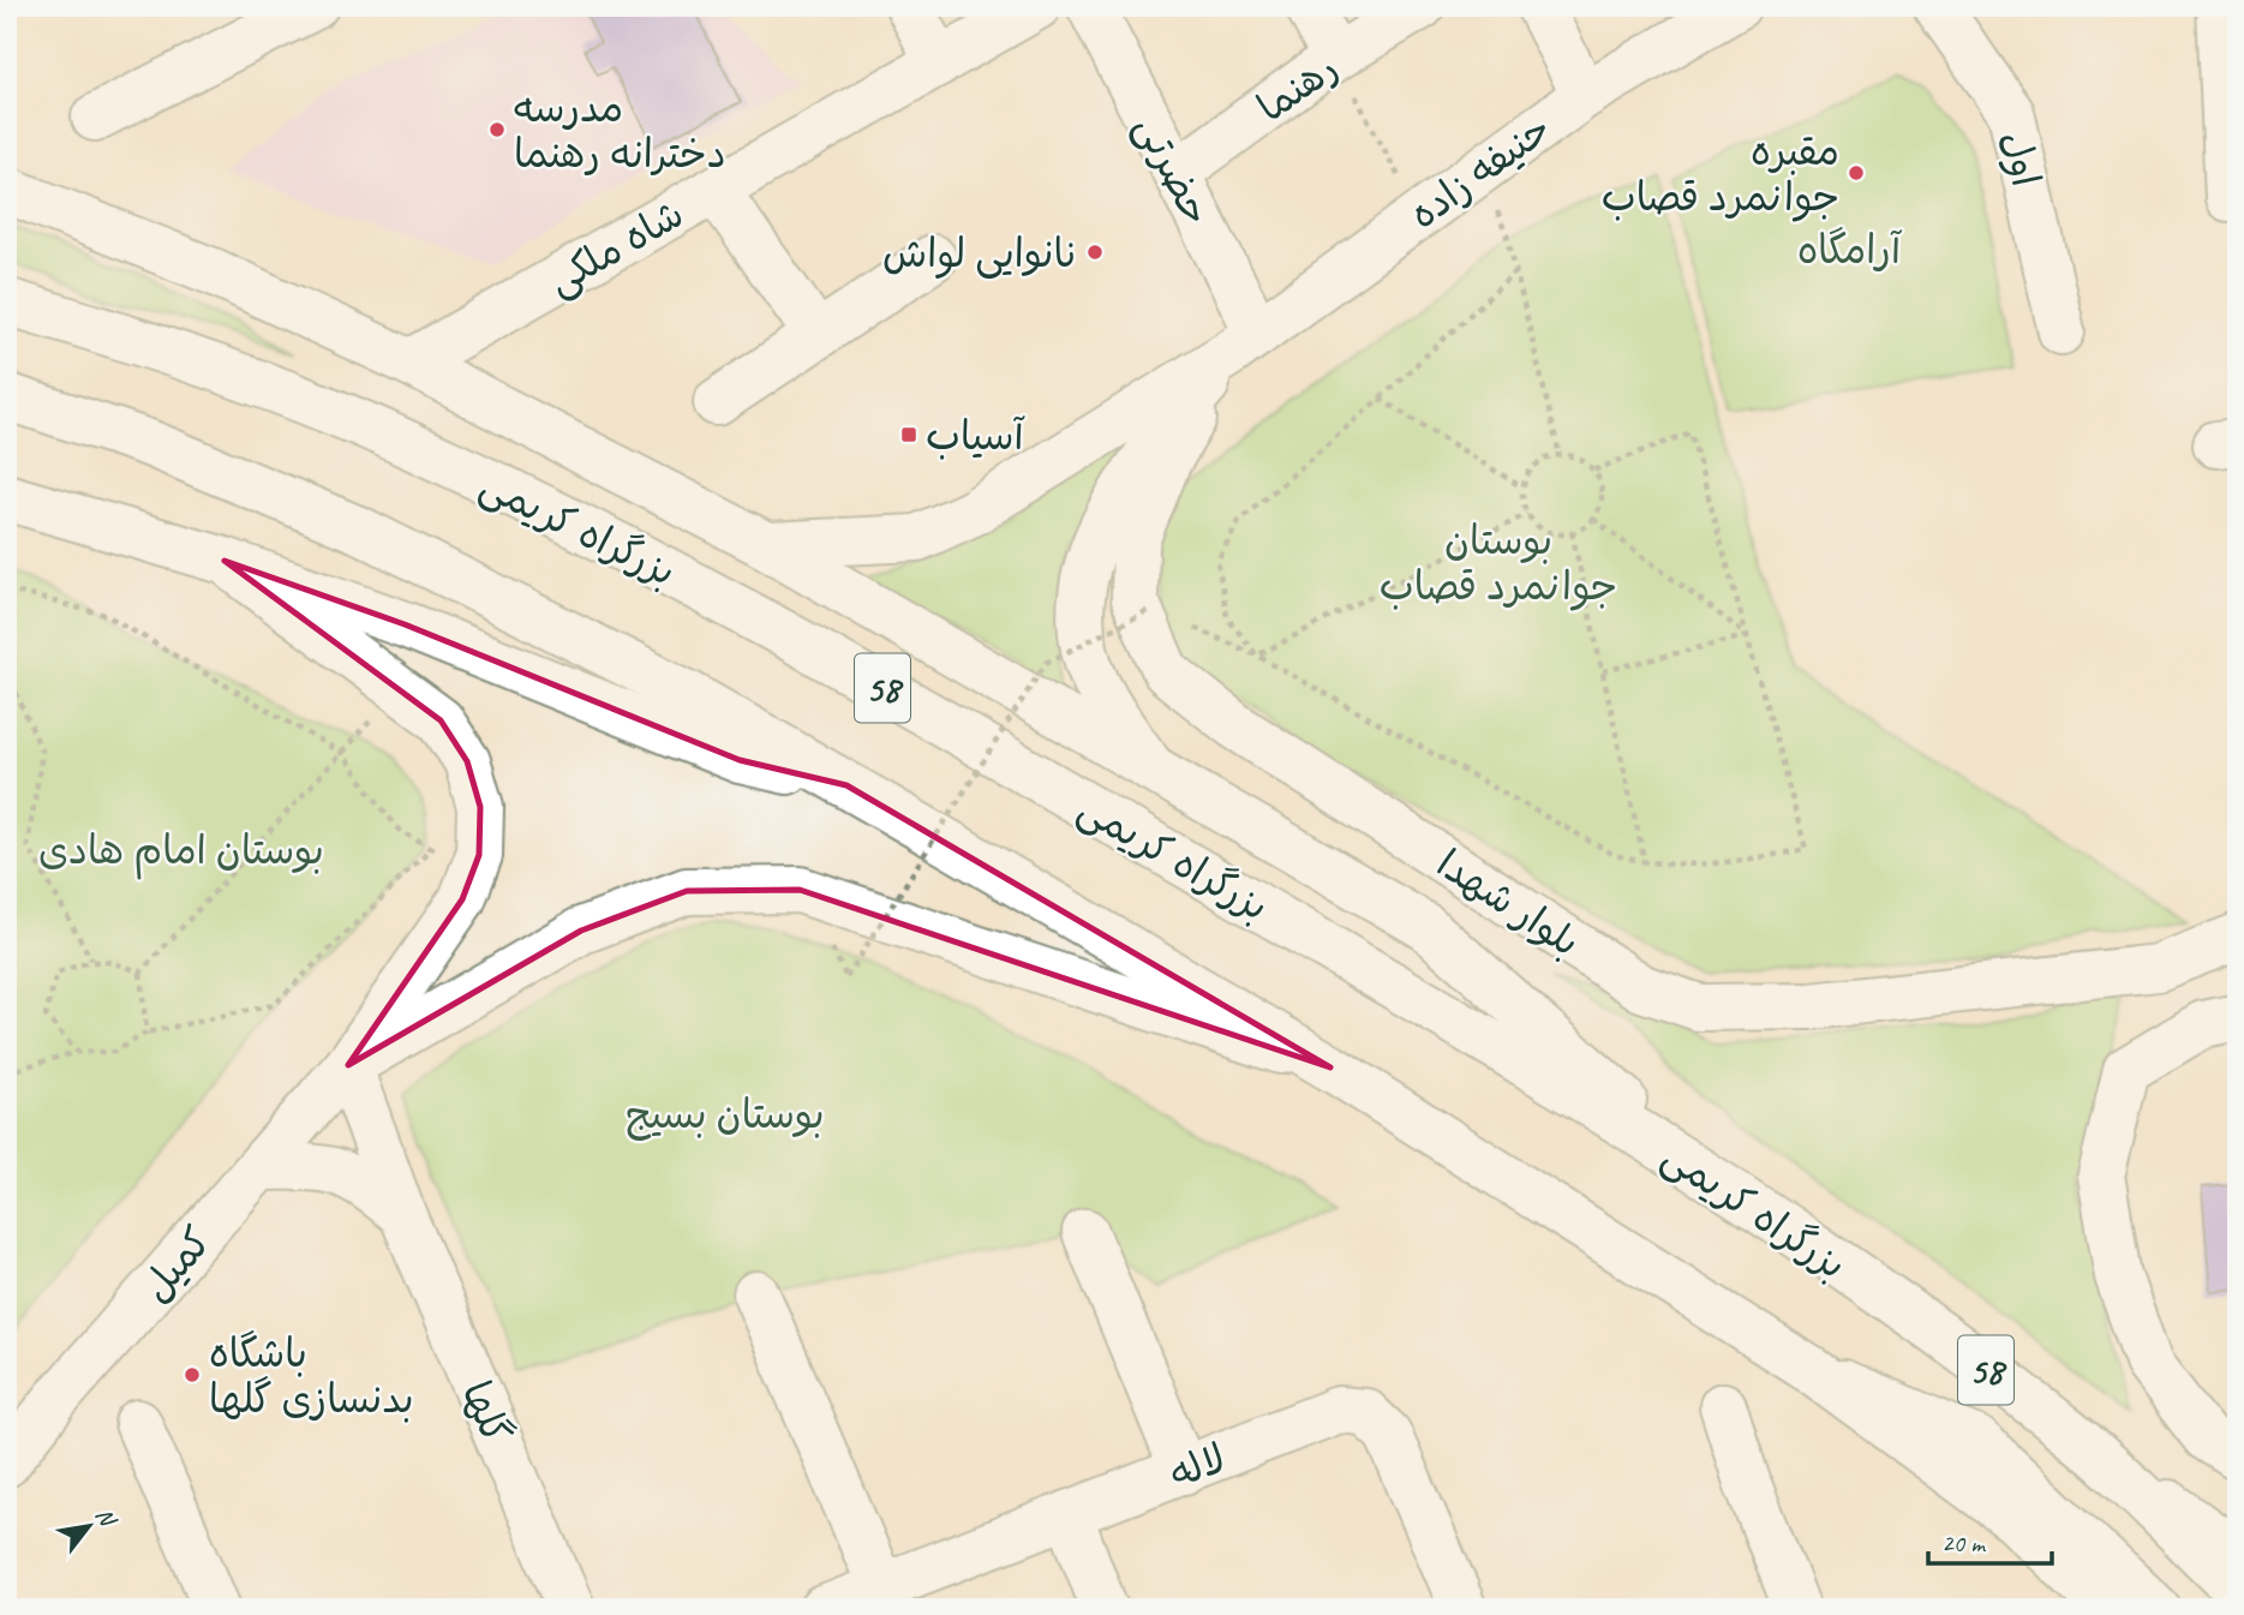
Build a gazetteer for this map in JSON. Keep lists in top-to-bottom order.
{
  "streets": {
    "main road": [
      "رهنما",
      "اول",
      "حضرتی",
      "حنیفه زاده",
      "شاه ملکی",
      "بزرگراه کریمی",
      "58",
      "بلوار شهدا",
      "کمیل",
      "گلها",
      "لاله"
    ]
  },
  "crossings": [
    ["رهنما", "حضرتی"],
    ["حضرتی", "حنیفه زاده"],
    ["حضرتی", "بلوار شهدا"],
    ["حنیفه زاده", "بلوار شهدا"],
    ["کمیل", "گلها"]
  ],
  "parks": [
    "آرامگاه",
    "بوستان جوانمرد قصاب",
    "بوستان امام هادی",
    "بوستان بسیج"
  ],
  "places": {
    "other": [
      "مدرسه دخترانه رهنما",
      "مقبره جوانمرد قصاب",
      "نانوایی لواش",
      "باشگاه بدنسازی گلها"
    ],
    "transit": ["آسیاب"]
  },
  "scale_bar": "20 m",
  "north": "top right"
}
